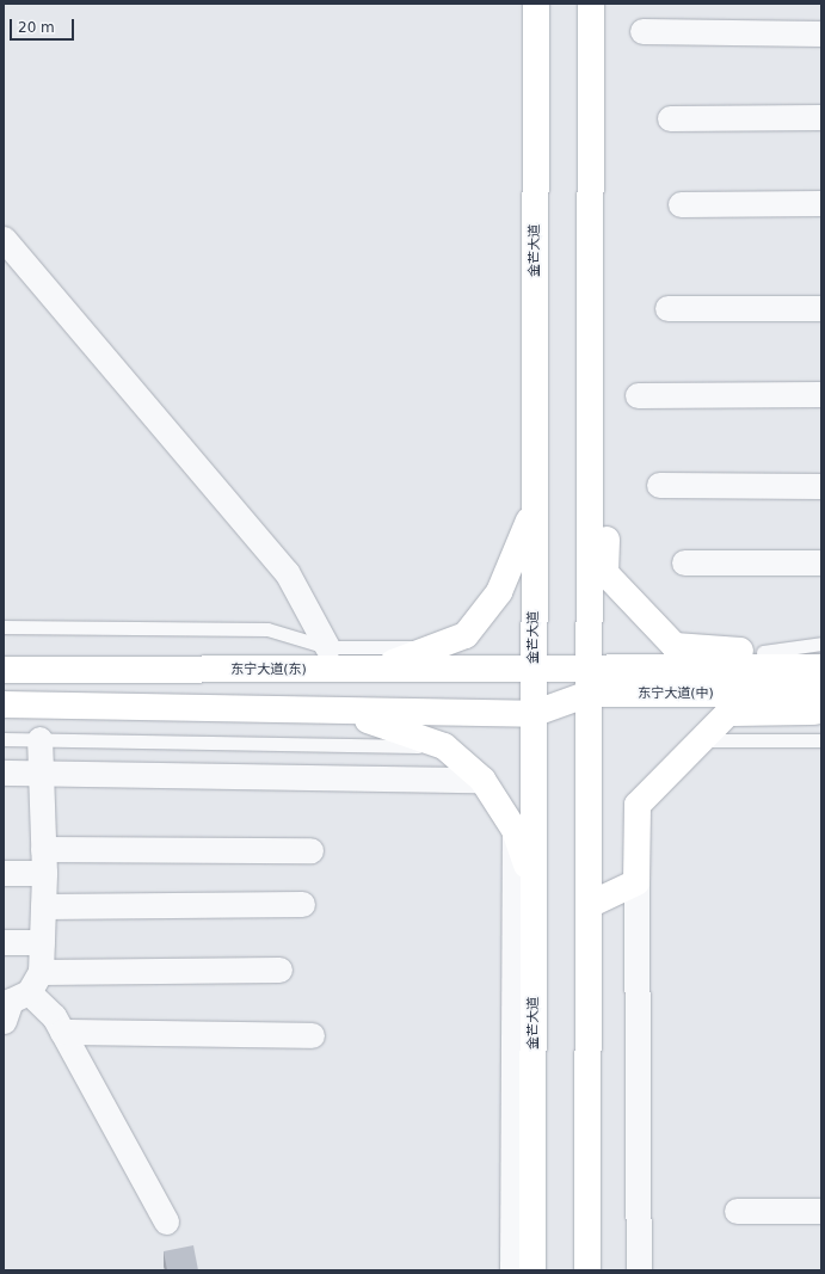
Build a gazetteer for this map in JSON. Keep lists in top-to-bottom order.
{
  "streets": {
    "main road": ["金芒大道", "东宁大道(东)", "东宁大道(中)"]
  },
  "crossings": [
    ["金芒大道", "东宁大道(东)"],
    ["金芒大道", "东宁大道(中)"],
    ["东宁大道(东)", "东宁大道(中)"]
  ],
  "scale_bar": "20 m"
}
